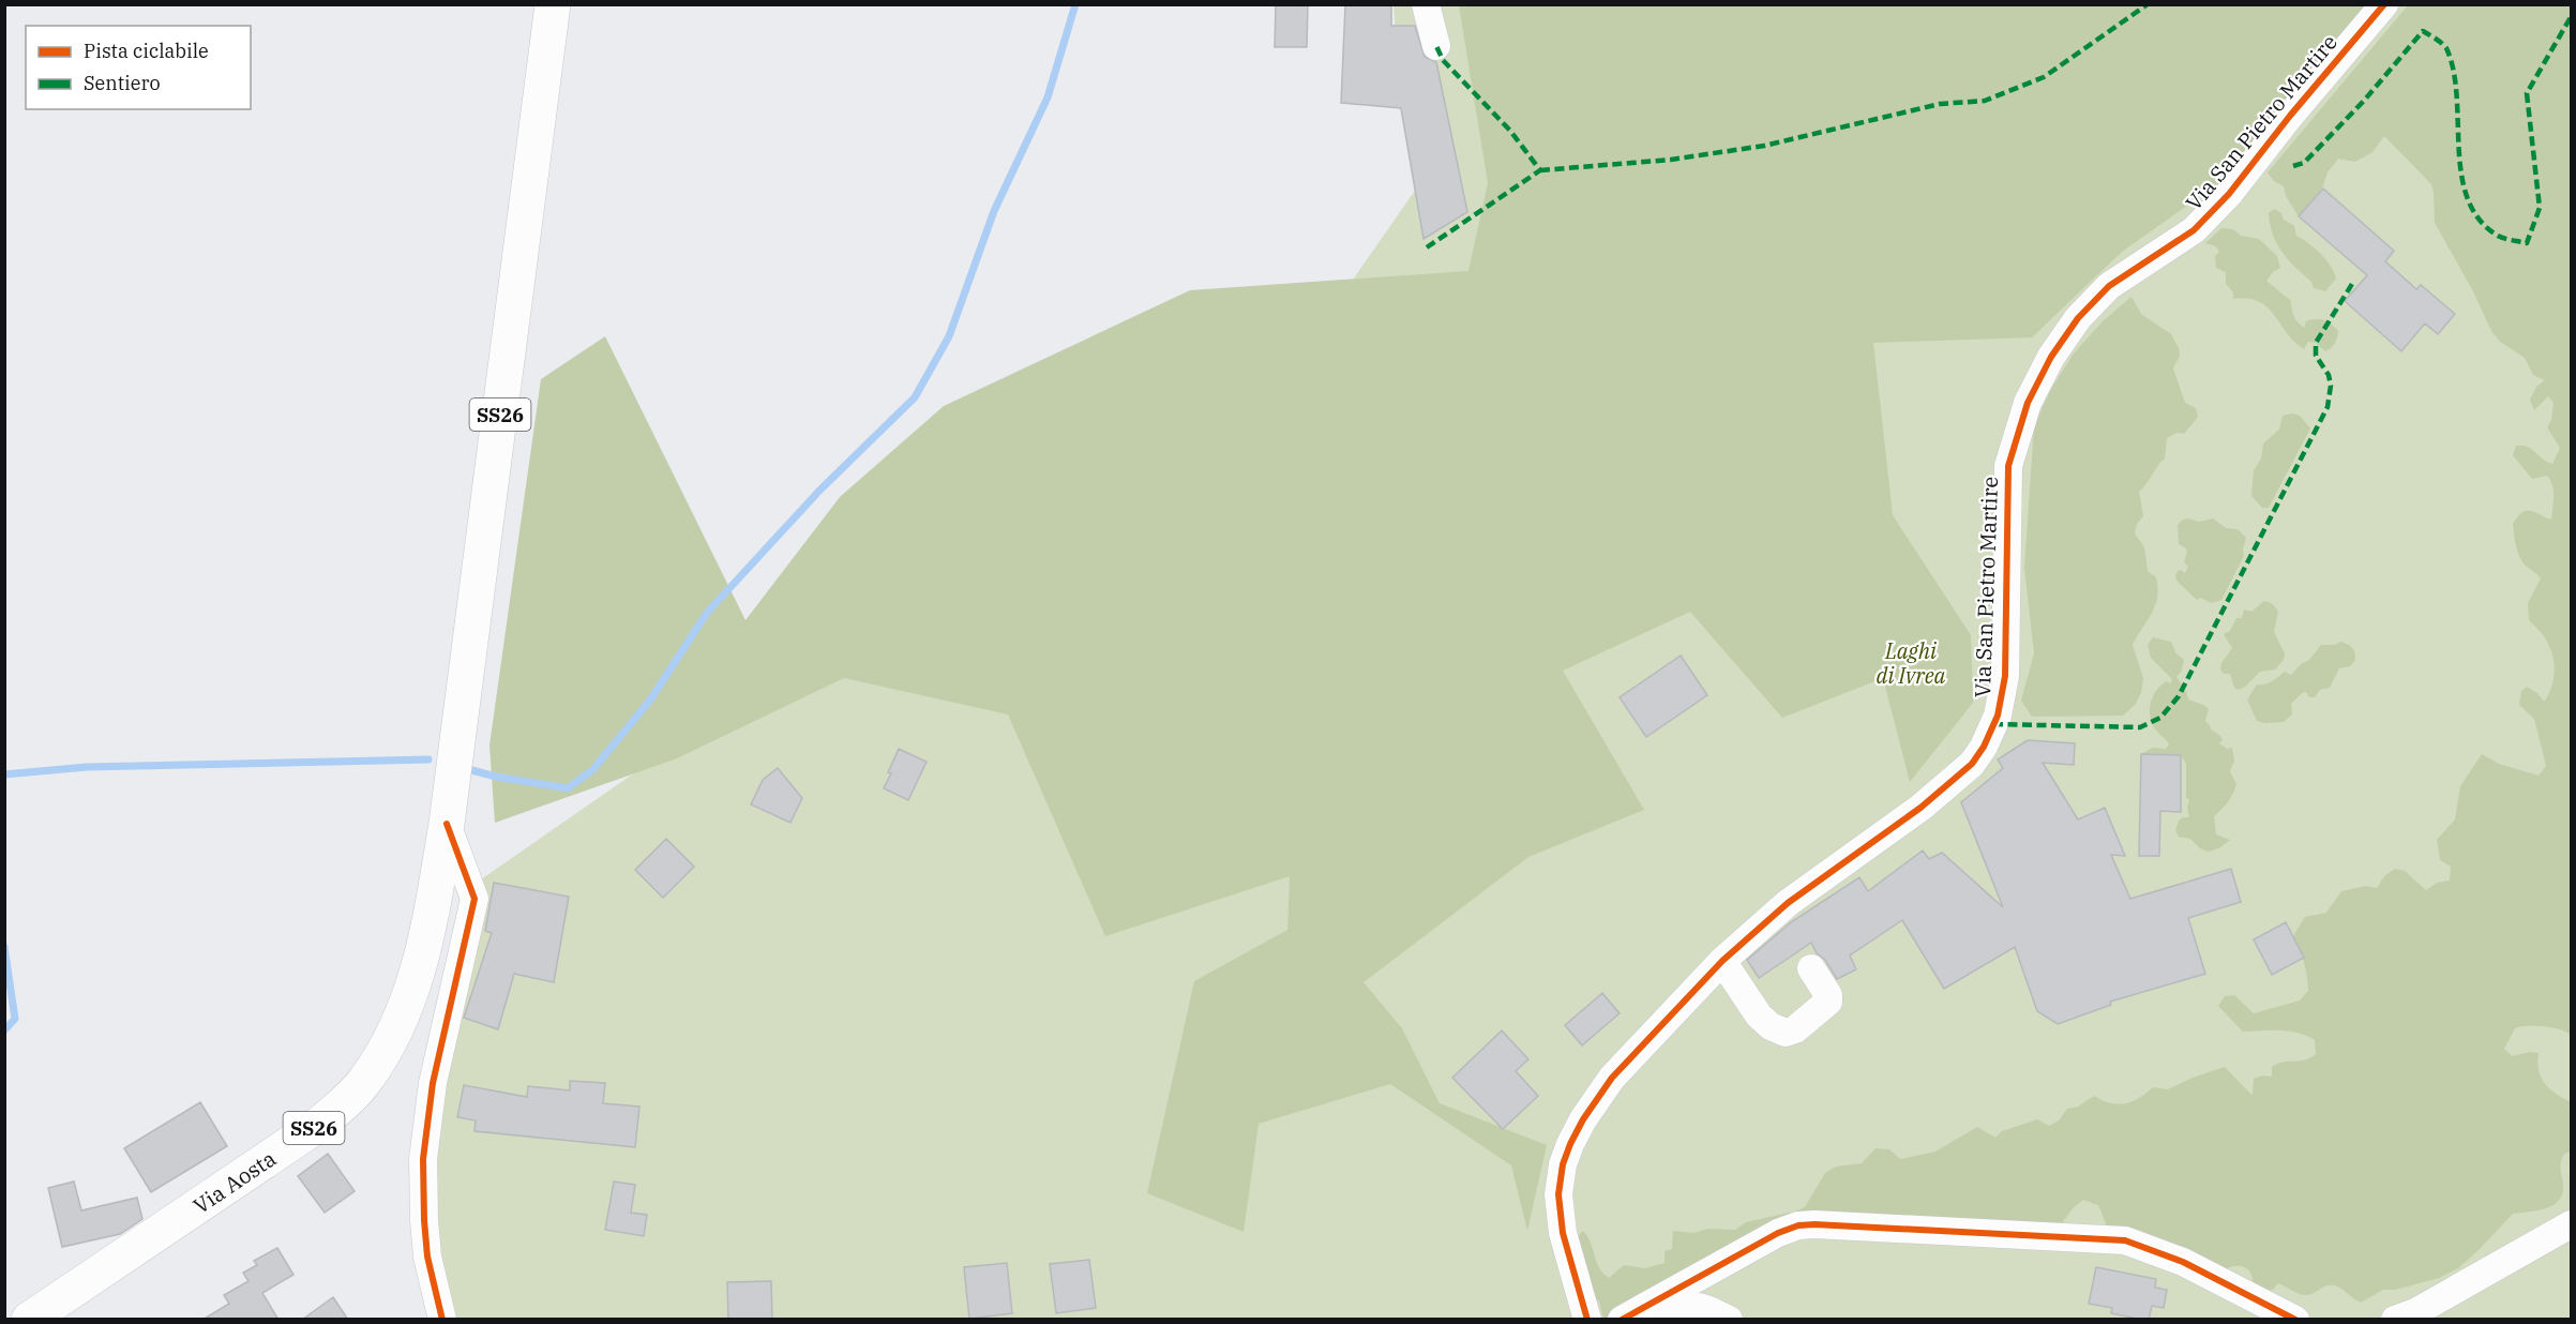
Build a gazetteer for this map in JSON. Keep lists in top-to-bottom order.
{
  "streets": {
    "main road": ["SS26", "Via Aosta"],
    "street": ["Via San Pietro Martire"]
  },
  "crossings": [
    ["SS26", "Via Aosta"]
  ],
  "parks": ["Laghi di Ivrea"],
  "legend": ["Pista ciclabile", "Sentiero"]
}
